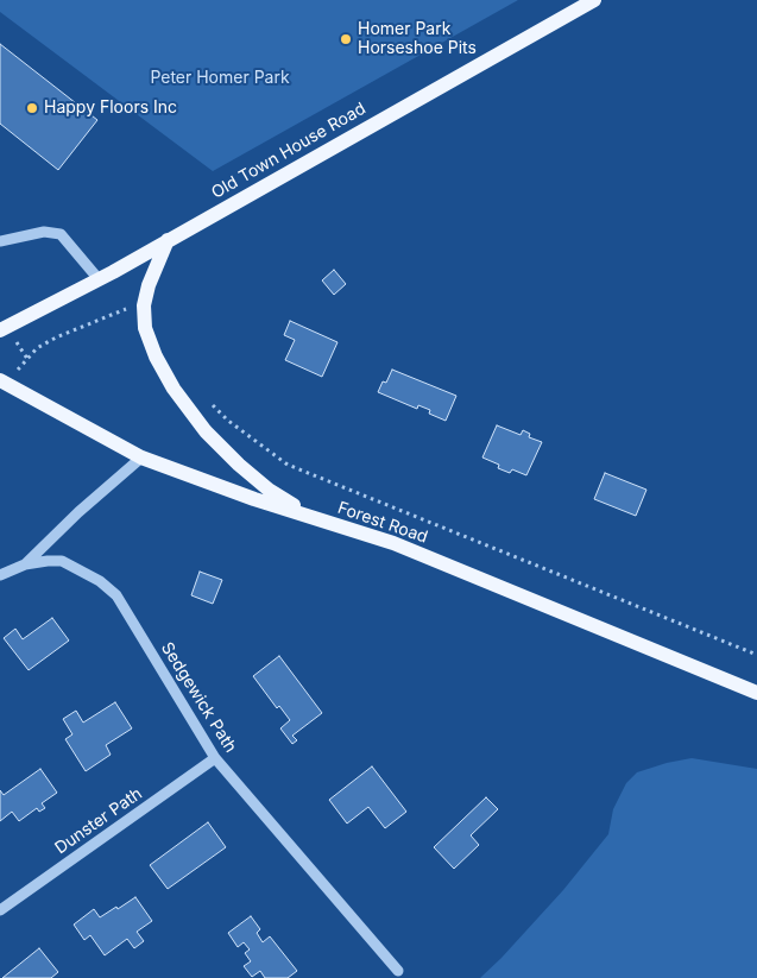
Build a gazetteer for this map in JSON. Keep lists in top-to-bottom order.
{
  "streets": {
    "main road": ["Old Town House Road", "Forest Road"],
    "street": ["Sedgewick Path", "Dunster Path"]
  },
  "crossings": [
    ["Sedgewick Path", "Dunster Path"]
  ],
  "parks": ["Peter Homer Park"],
  "places": ["Homer Park Horseshoe Pits", "Happy Floors Inc"]
}
